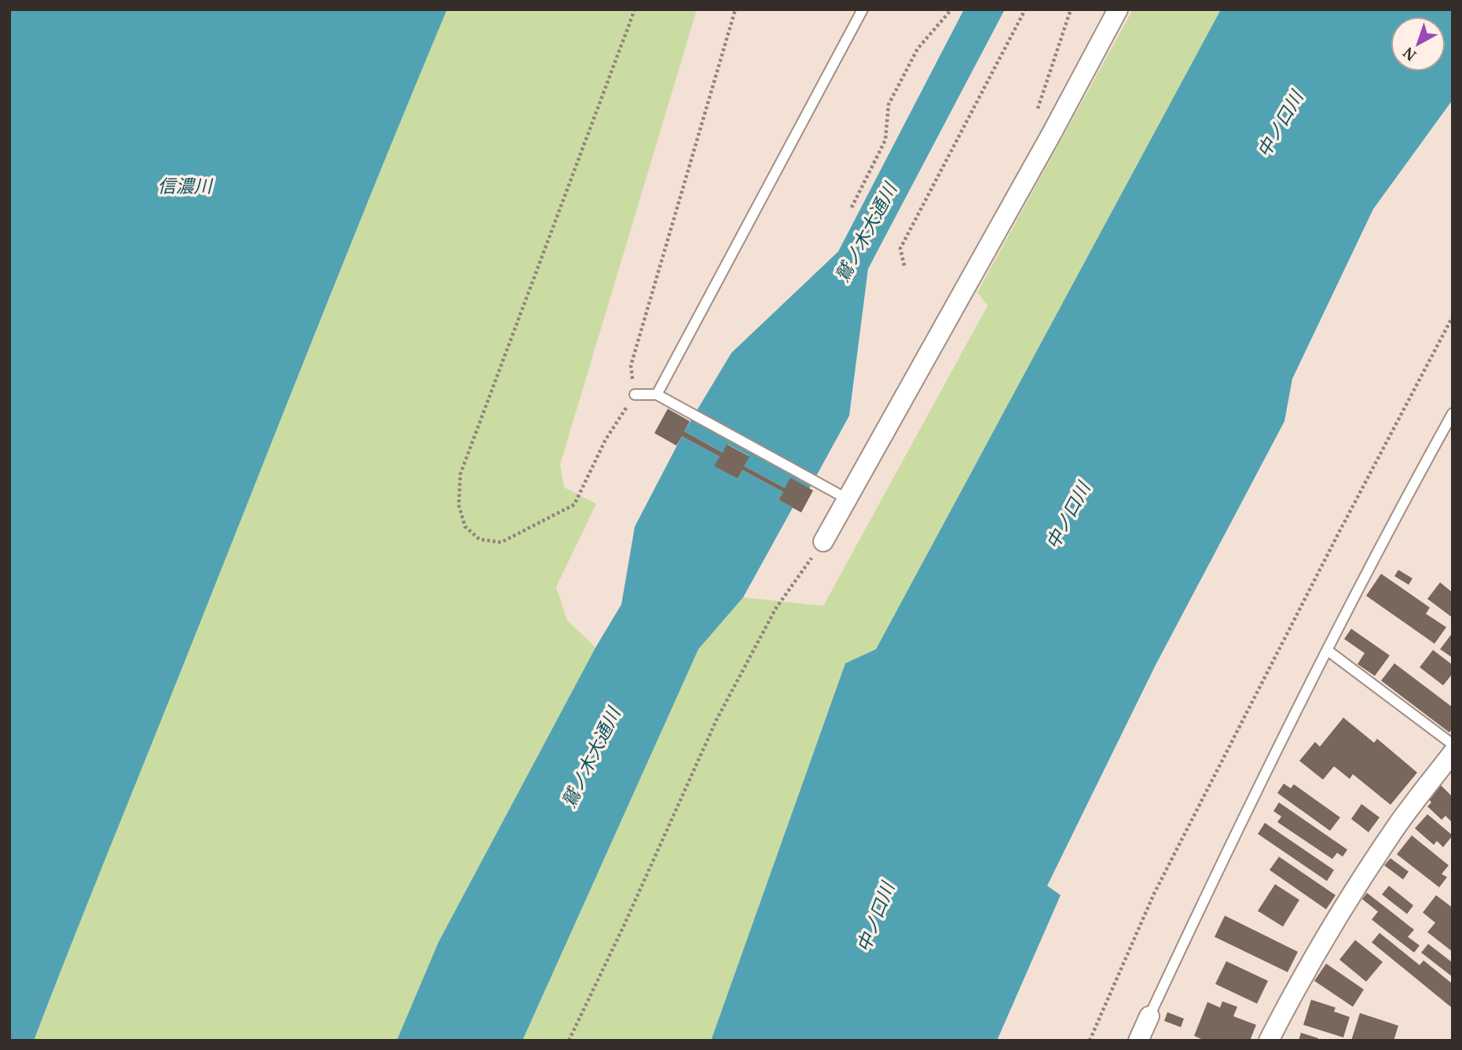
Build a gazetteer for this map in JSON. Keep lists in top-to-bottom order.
{
  "water": ["中ノ口川", "信濃川", "鷲ノ木大通川"],
  "north": "bottom left"
}
